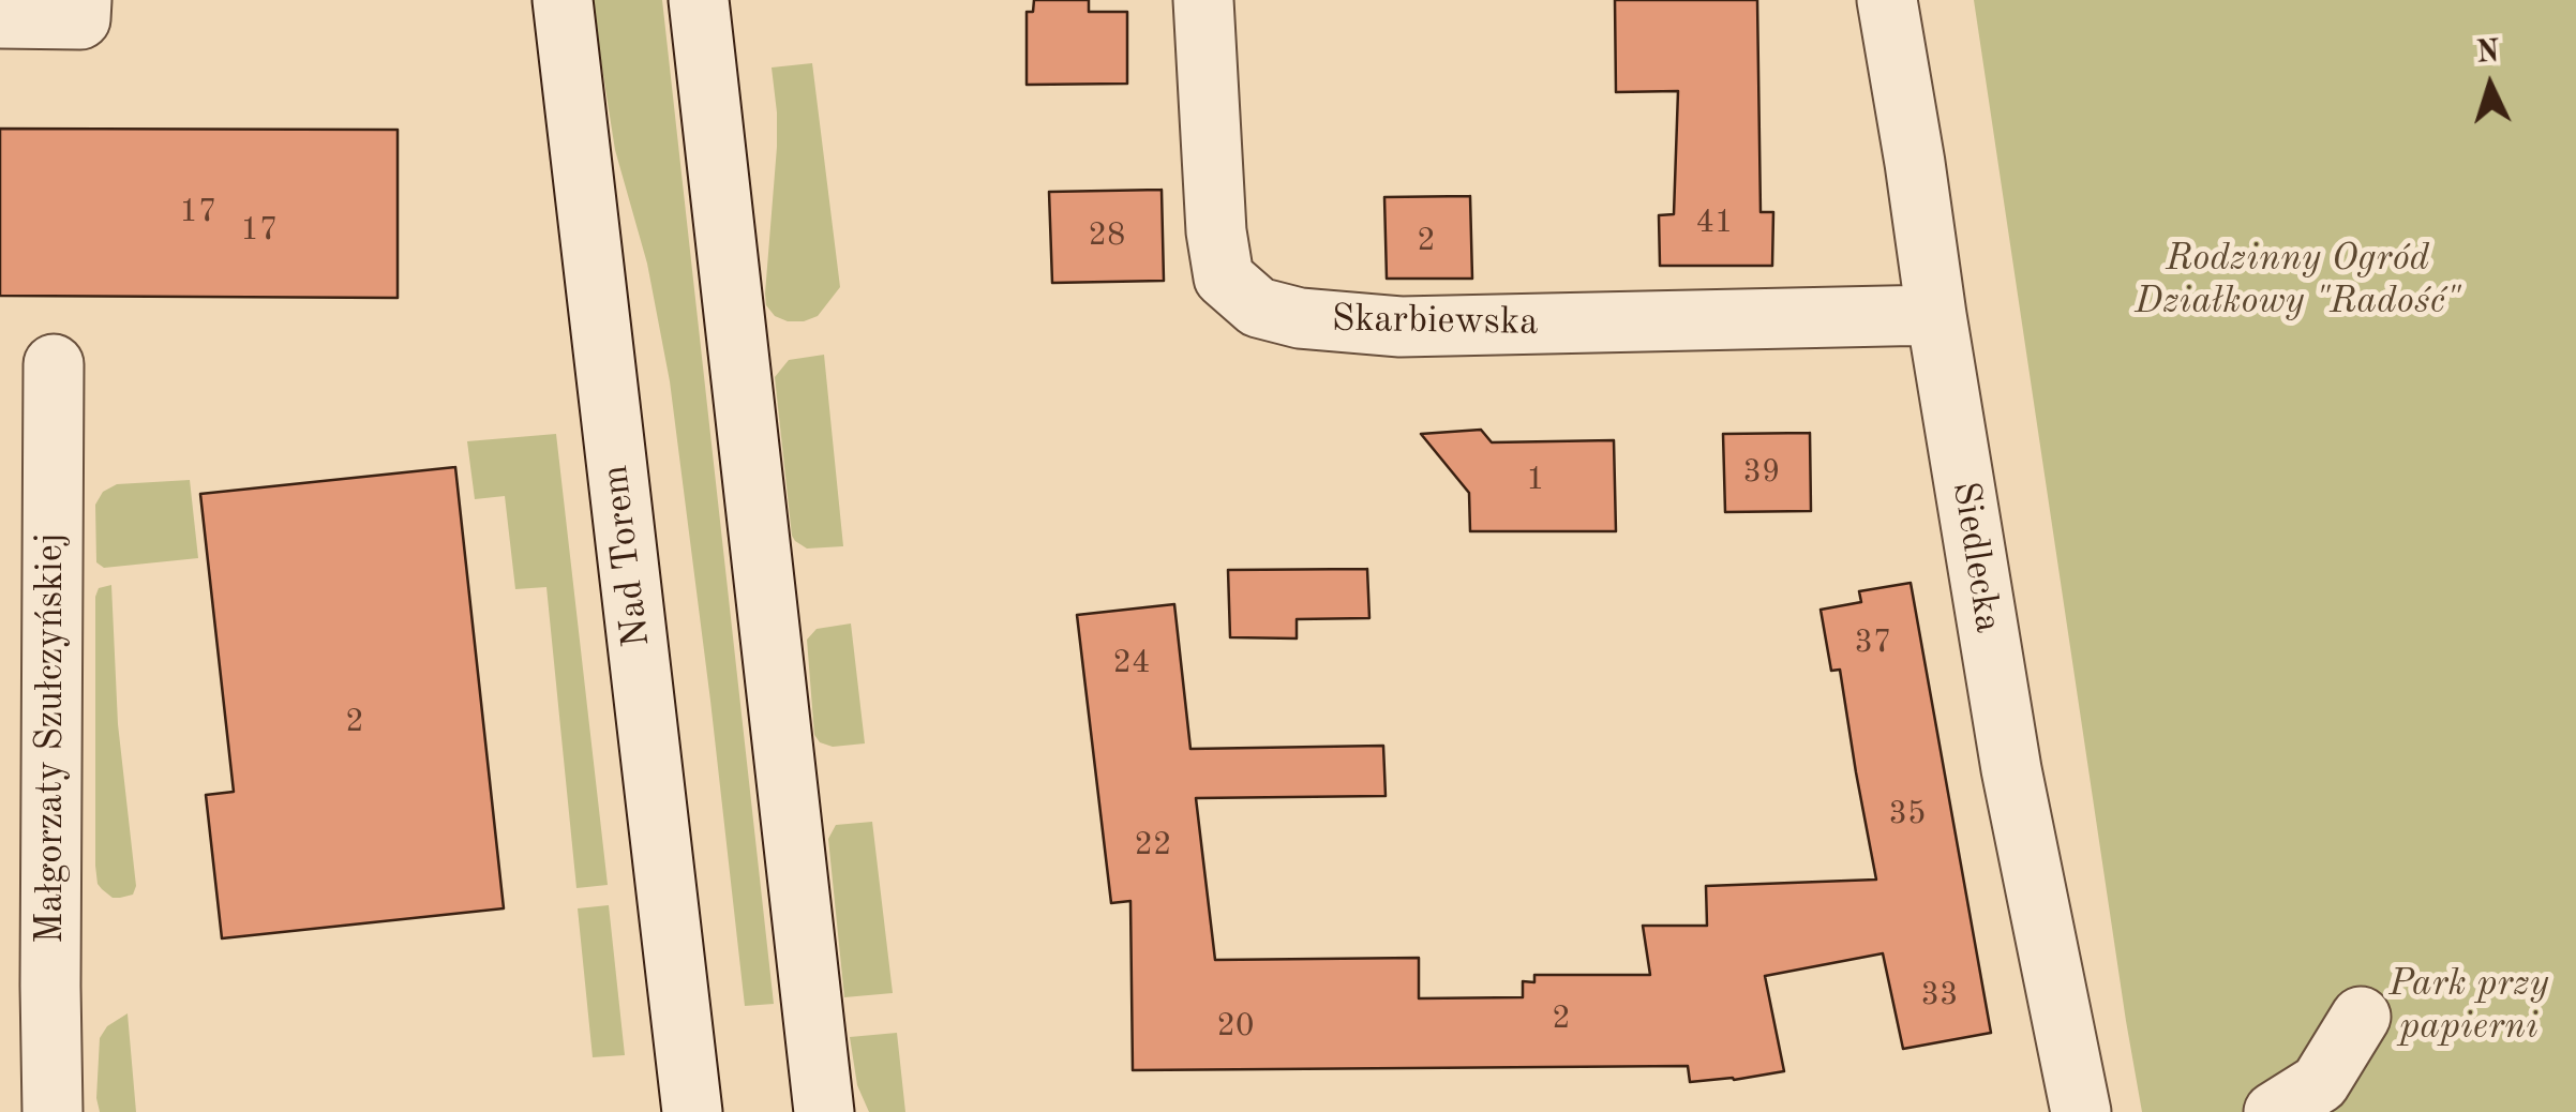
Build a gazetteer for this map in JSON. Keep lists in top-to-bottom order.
{
  "streets": {
    "street": [
      "Skarbiewska",
      "Nad Torem",
      "Siedlecka",
      "Małgorzaty Szułczyńskiej"
    ]
  },
  "crossings": [
    ["Skarbiewska", "Siedlecka"]
  ],
  "parks": ["Rodzinny Ogród Działkowy \"Radość\"", "Park przy papierni"],
  "house_numbers": [
    "17",
    "41",
    "17",
    "28",
    "2",
    "39",
    "1",
    "37",
    "24",
    "2",
    "35",
    "22",
    "33",
    "2",
    "20"
  ],
  "north": "top"
}
